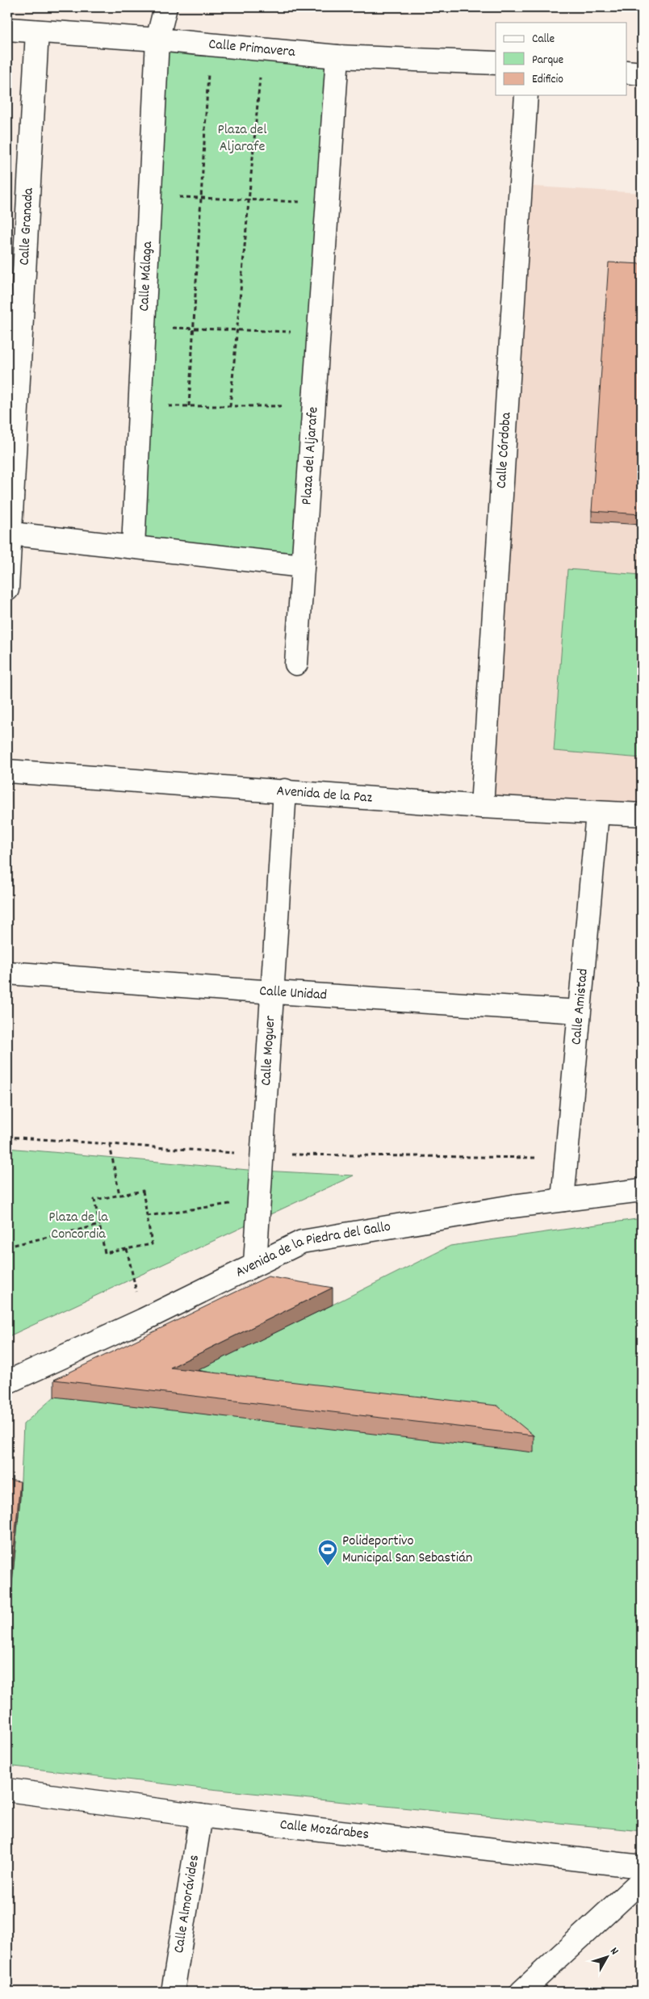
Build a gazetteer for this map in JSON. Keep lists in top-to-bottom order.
{
  "streets": {
    "street": [
      "Calle Primavera",
      "Calle Granada",
      "Calle Málaga",
      "Calle Córdoba",
      "Plaza del Aljarafe",
      "Avenida de la Paz",
      "Calle Unidad",
      "Calle Amistad",
      "Calle Moguer",
      "Avenida de la Piedra del Gallo",
      "Calle Mozárabes",
      "Calle Almorávides"
    ]
  },
  "crossings": [
    ["Calle Primavera", "Calle Granada"],
    ["Calle Primavera", "Calle Málaga"],
    ["Calle Primavera", "Plaza del Aljarafe"],
    ["Calle Córdoba", "Avenida de la Paz"],
    ["Avenida de la Paz", "Calle Amistad"],
    ["Avenida de la Paz", "Calle Moguer"],
    ["Calle Unidad", "Calle Amistad"],
    ["Calle Unidad", "Calle Moguer"],
    ["Calle Amistad", "Avenida de la Piedra del Gallo"],
    ["Calle Moguer", "Avenida de la Piedra del Gallo"],
    ["Calle Mozárabes", "Calle Almorávides"]
  ],
  "parks": ["Plaza del Aljarafe", "Plaza de la Concordia"],
  "places": {
    "sports": ["Polideportivo Municipal San Sebastián"]
  },
  "legend": ["Calle", "Parque", "Edificio"],
  "north": "top right"
}
